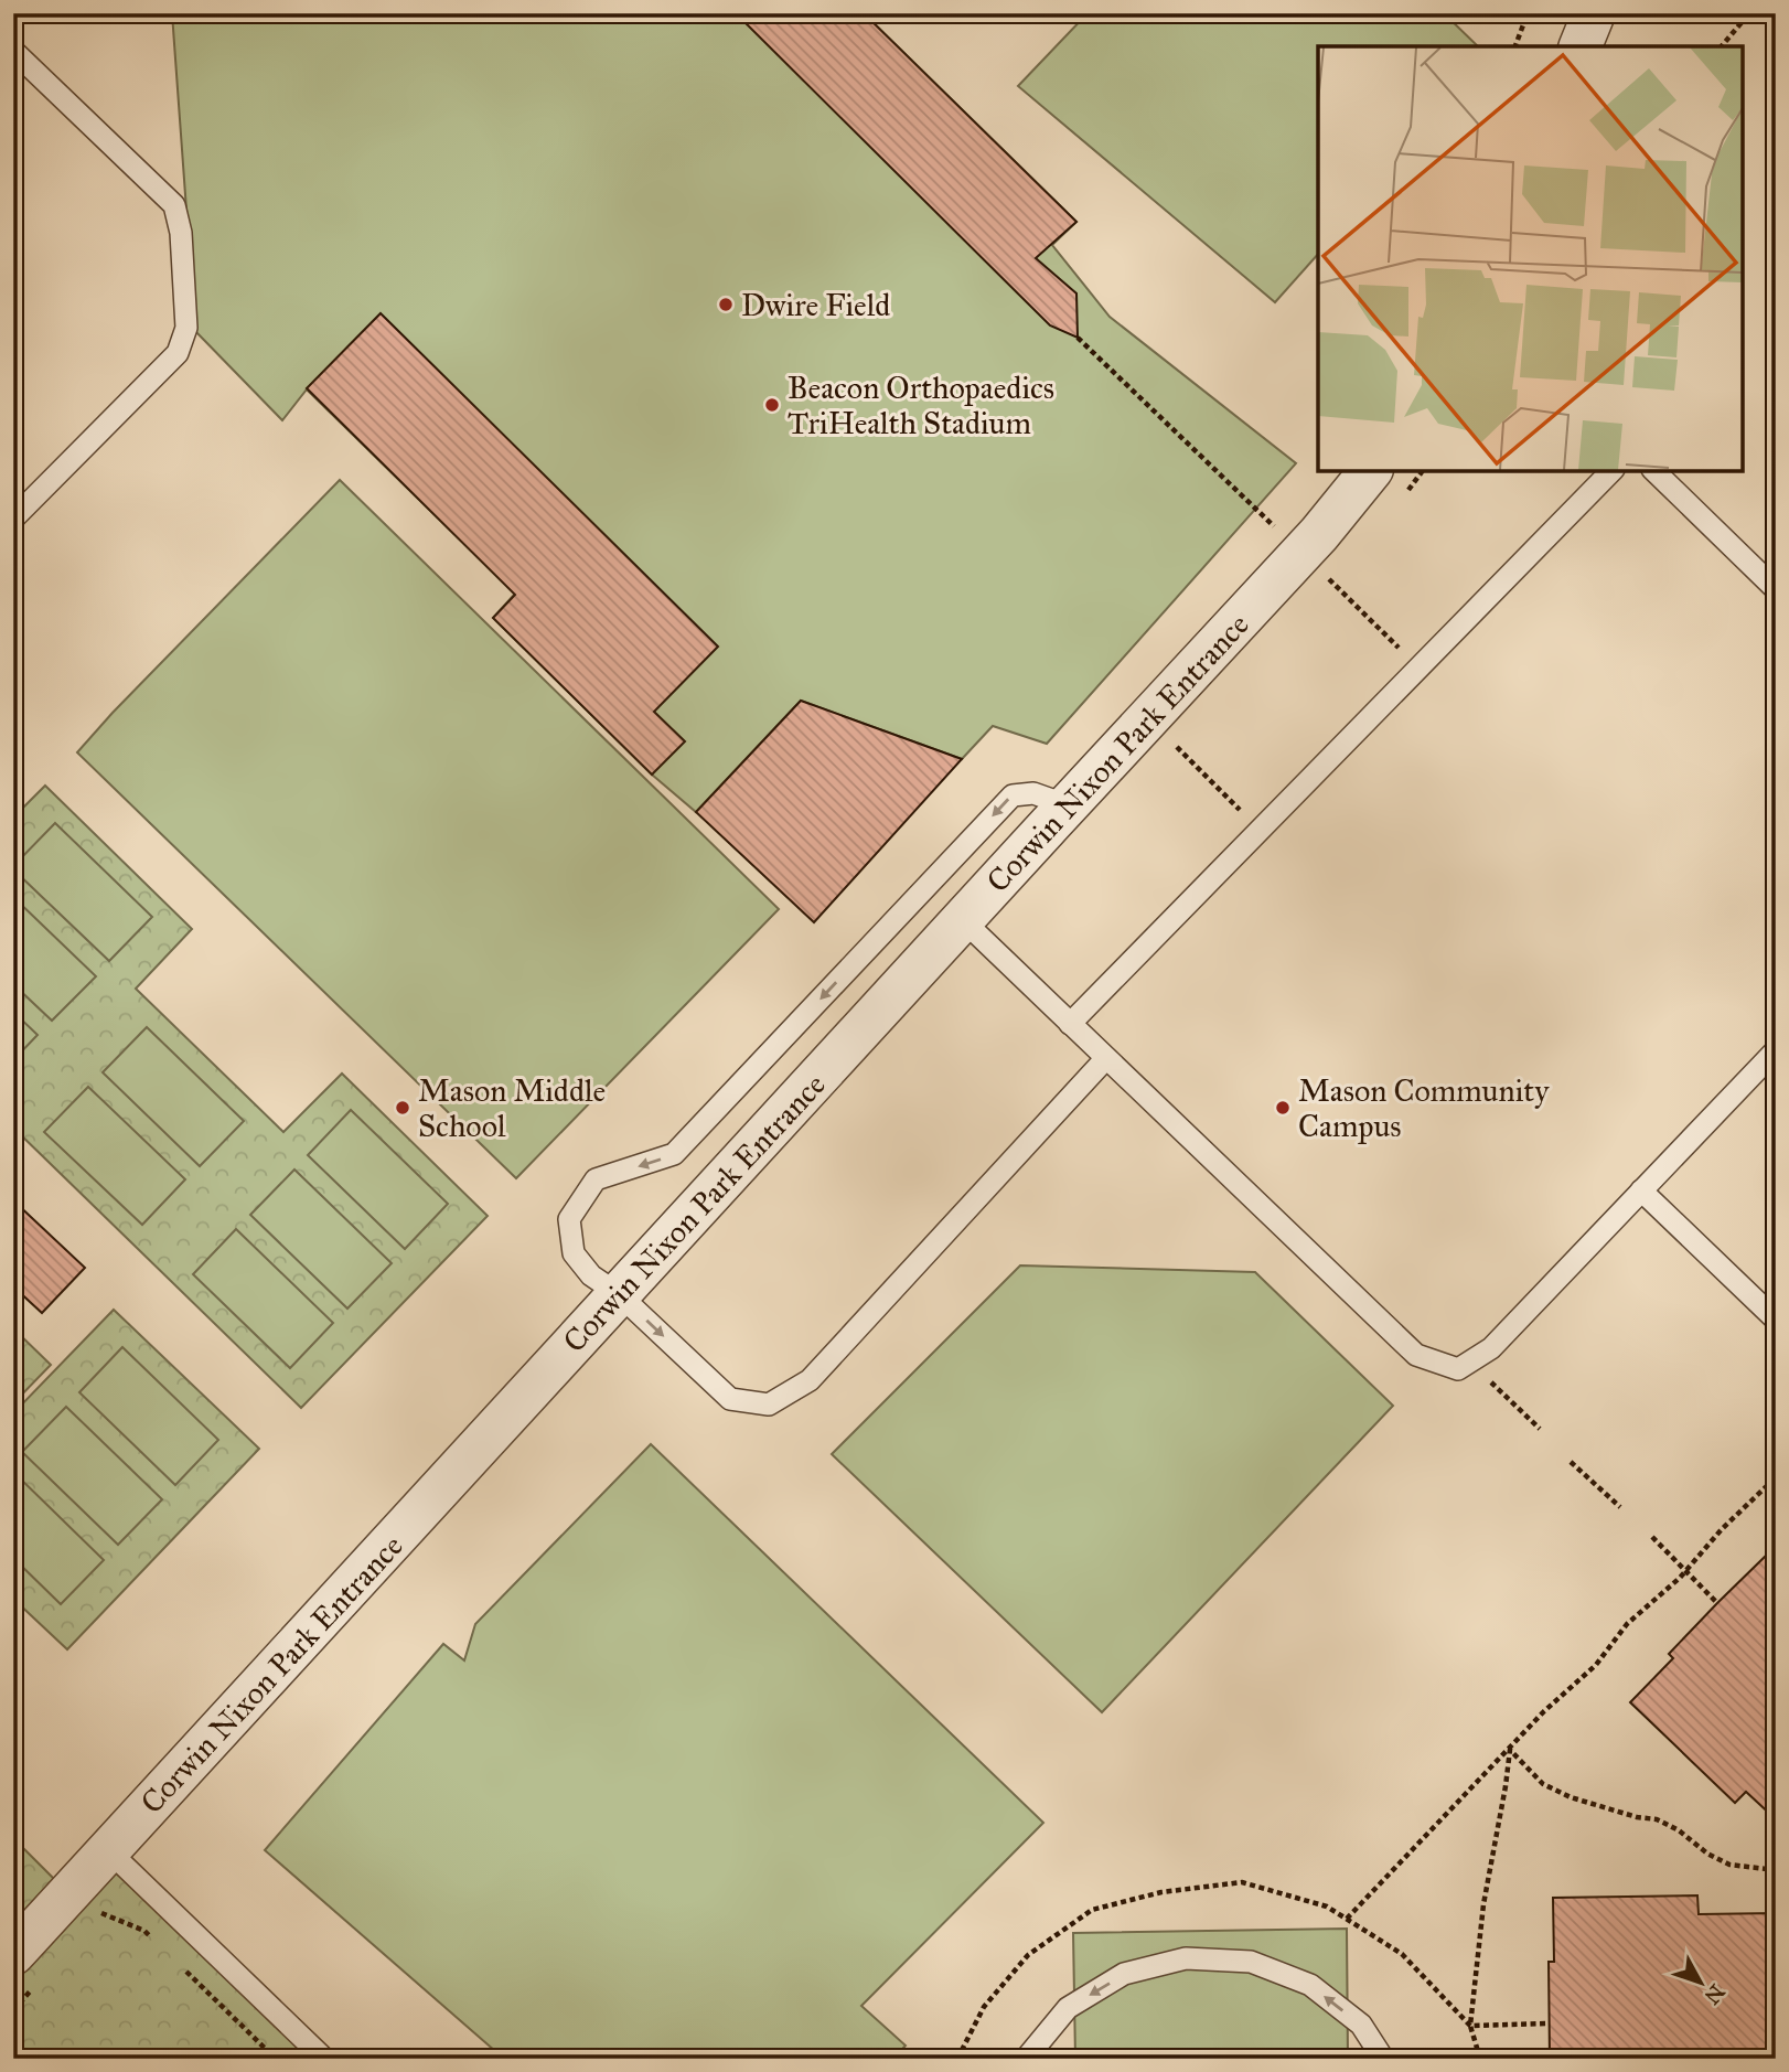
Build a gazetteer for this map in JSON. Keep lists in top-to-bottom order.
{
  "streets": {
    "street": ["Corwin Nixon Park Entrance"]
  },
  "places": [
    "Dwire Field",
    "Beacon Orthopaedics TriHealth Stadium",
    "Mason Middle School",
    "Mason Community Campus"
  ],
  "north": "bottom right"
}
